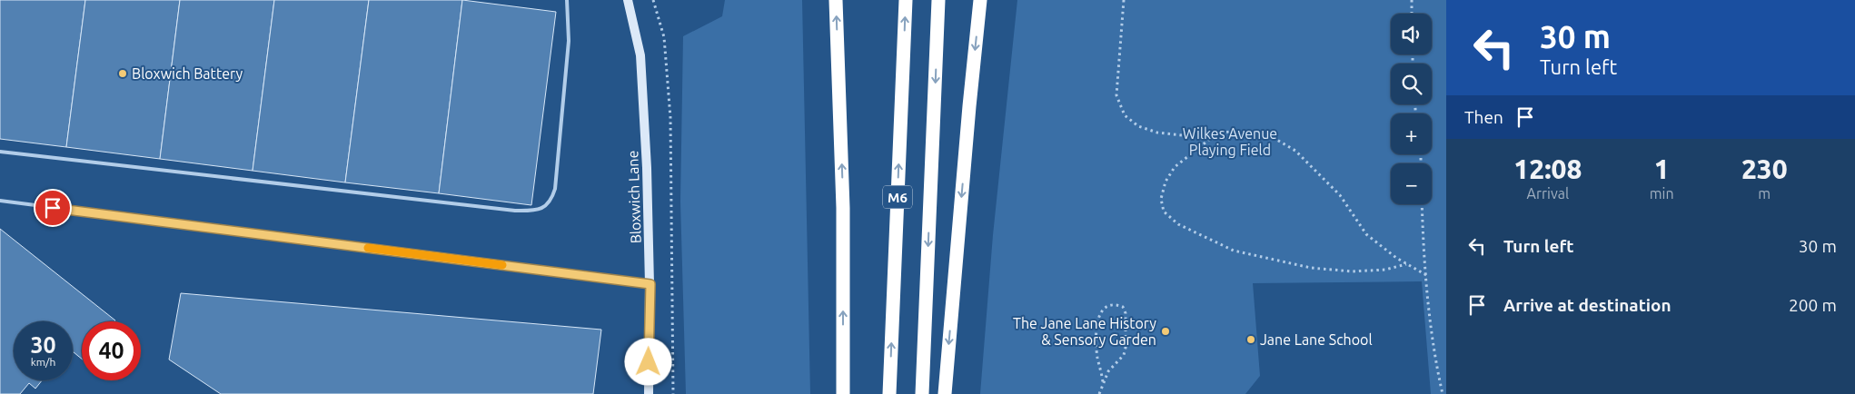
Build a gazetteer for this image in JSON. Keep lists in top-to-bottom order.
{
  "streets": {
    "highway": ["M6"],
    "street": ["Bloxwich Lane"]
  },
  "parks": ["Wilkes Avenue Playing Field"],
  "places": ["Bloxwich Battery", "The Jane Lane History & Sensory Garden", "Jane Lane School"],
  "page": {
    "turn": ["30 m", "Turn left"],
    "map_buttons": ["+", "−"],
    "then": "Then",
    "eta": [
      "12:08",
      "Arrival",
      "1",
      "min",
      "230",
      "m"
    ],
    "list": [
      {
        "name": "Turn left",
        "value": "30 m"
      },
      {
        "name": "Arrive at destination",
        "value": "200 m"
      }
    ],
    "speed": "30 km/h",
    "limit": "40"
  }
}
